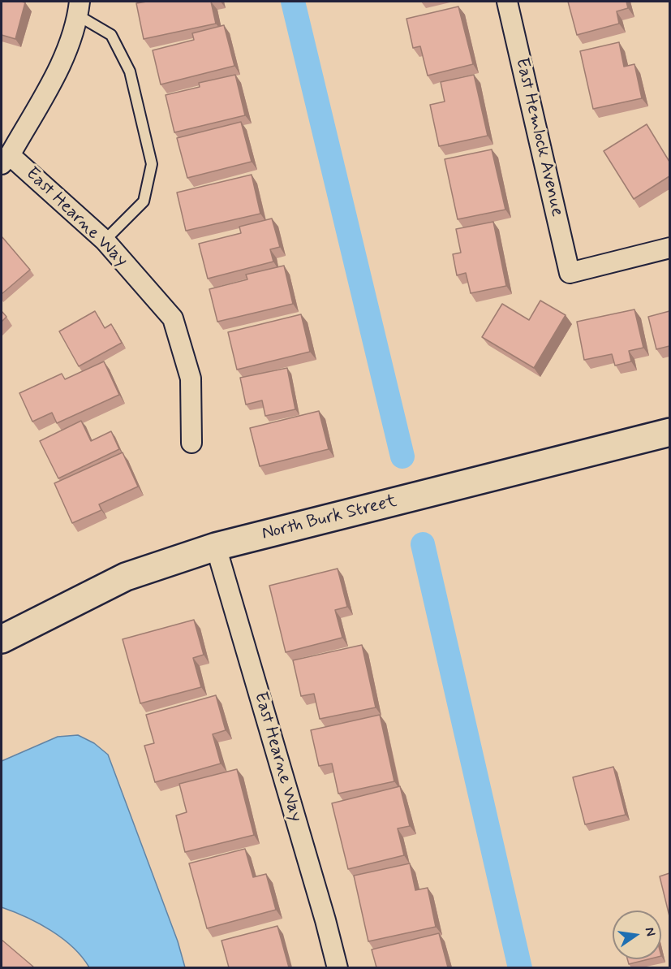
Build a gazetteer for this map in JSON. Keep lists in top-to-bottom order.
{
  "streets": {
    "street": ["East Hemlock Avenue", "East Hearne Way", "North Burk Street"]
  },
  "crossings": [
    ["East Hearne Way", "North Burk Street"]
  ],
  "north": "right"
}
